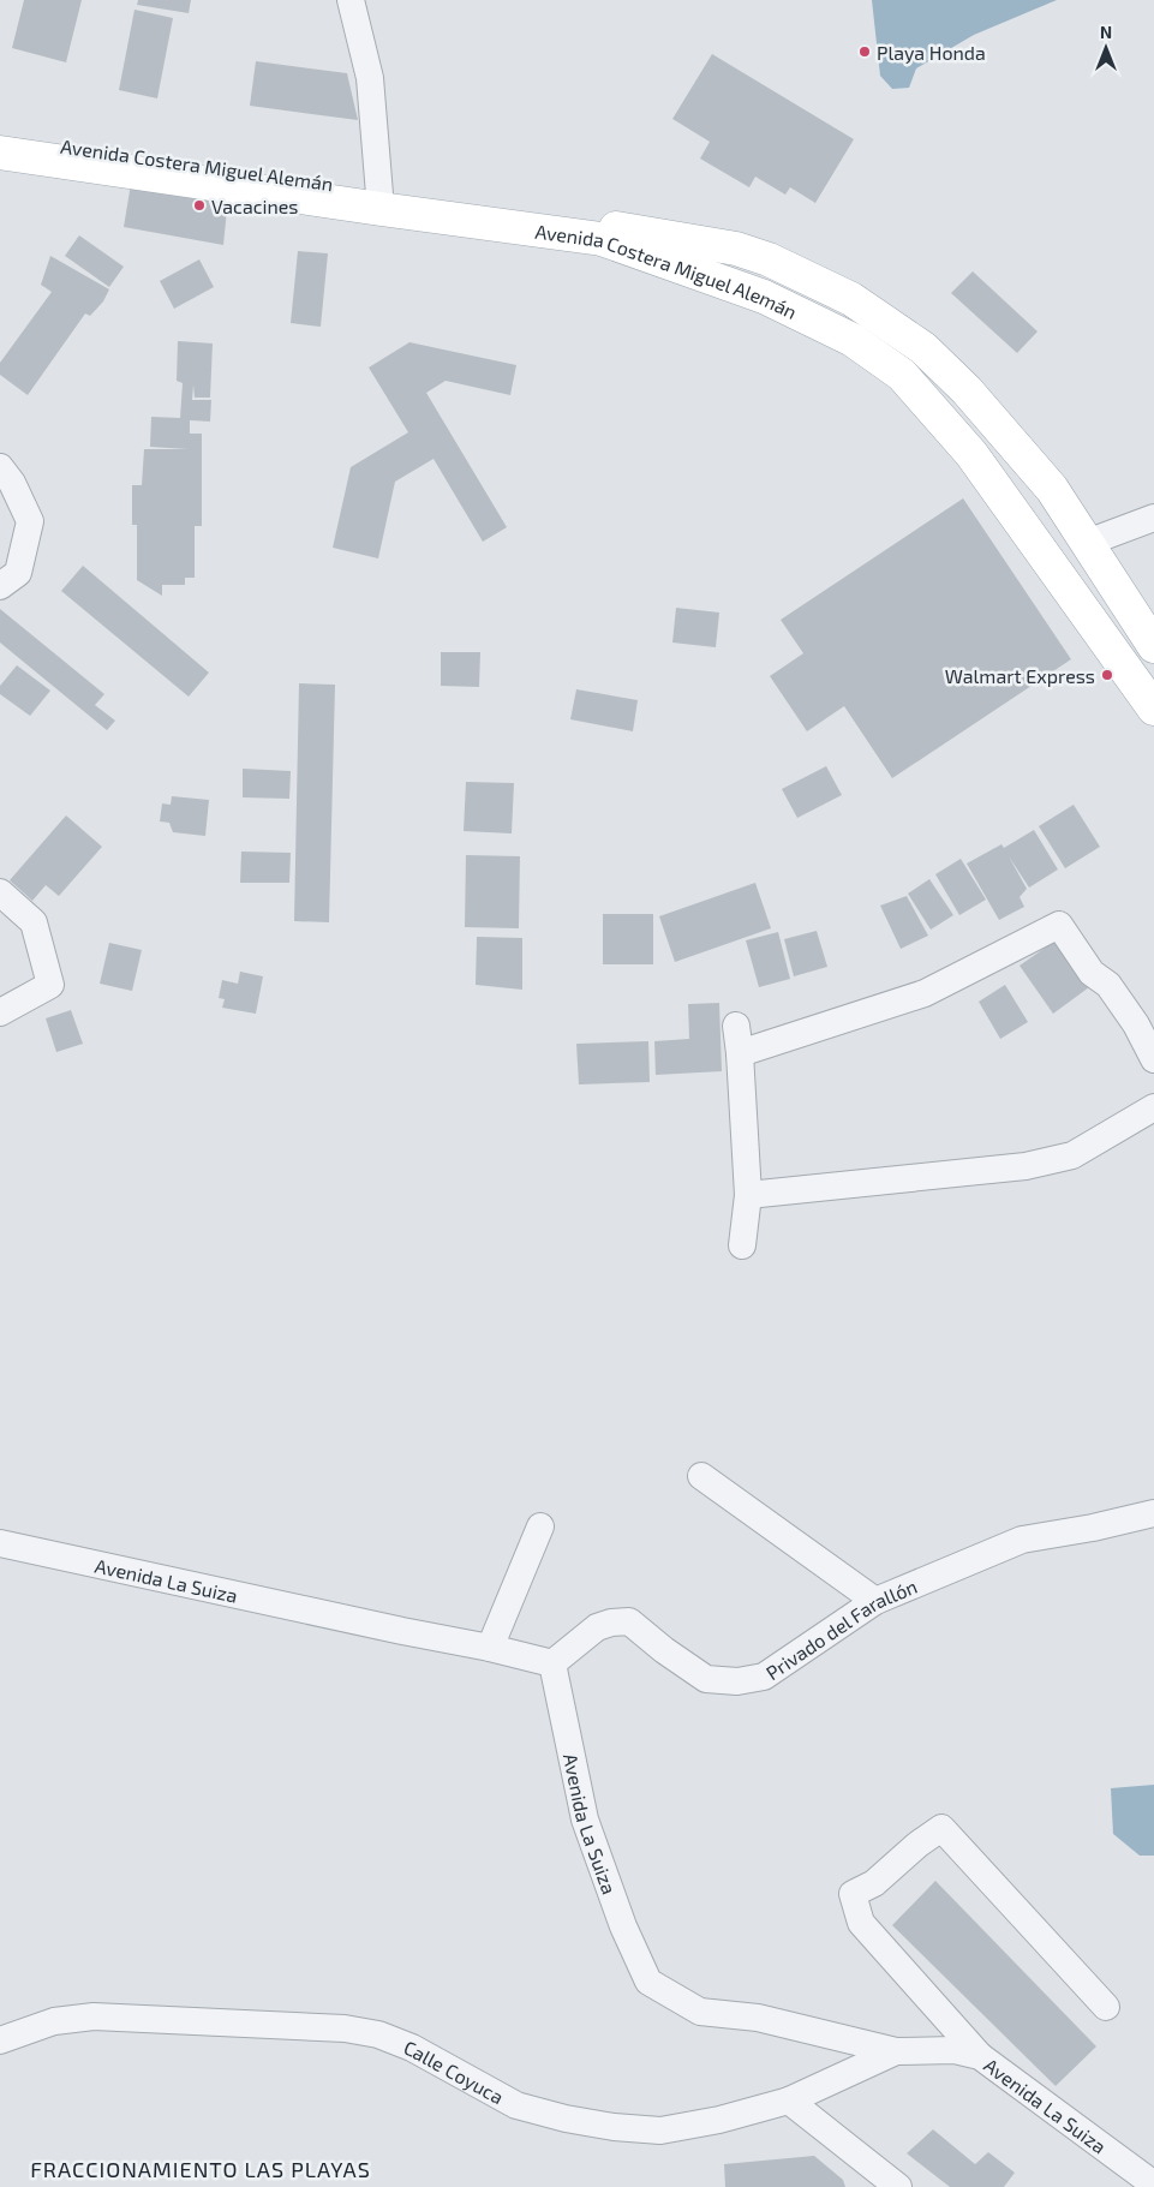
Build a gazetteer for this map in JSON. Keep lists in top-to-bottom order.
{
  "streets": {
    "main road": ["Avenida Costera Miguel Alemán"],
    "street": ["Avenida La Suiza", "Privado del Farallón", "Calle Coyuca"]
  },
  "crossings": [
    ["Avenida La Suiza", "Privado del Farallón"],
    ["Avenida La Suiza", "Calle Coyuca"]
  ],
  "districts": ["FRACCIONAMIENTO LAS PLAYAS"],
  "places": ["Playa Honda", "Vacacines", "Walmart Express"],
  "north": "top"
}
